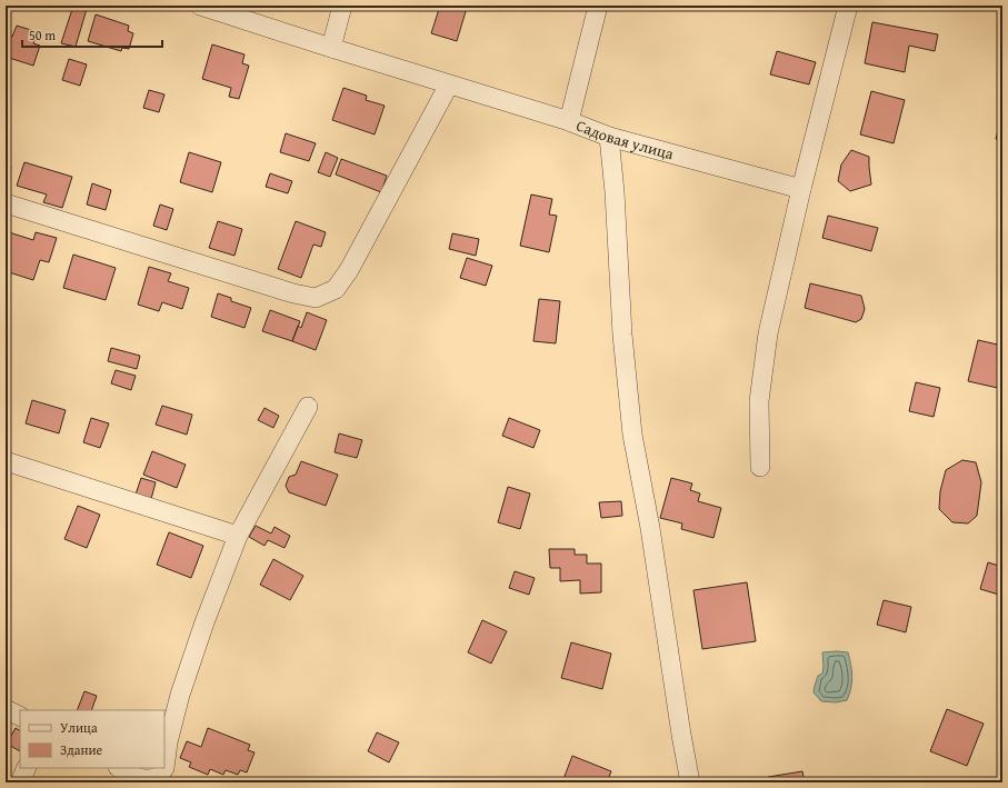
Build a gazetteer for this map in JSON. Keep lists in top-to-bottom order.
{
  "streets": {
    "street": ["Садовая улица"]
  },
  "legend": ["Улица", "Здание"],
  "scale_bar": "50 m"
}
